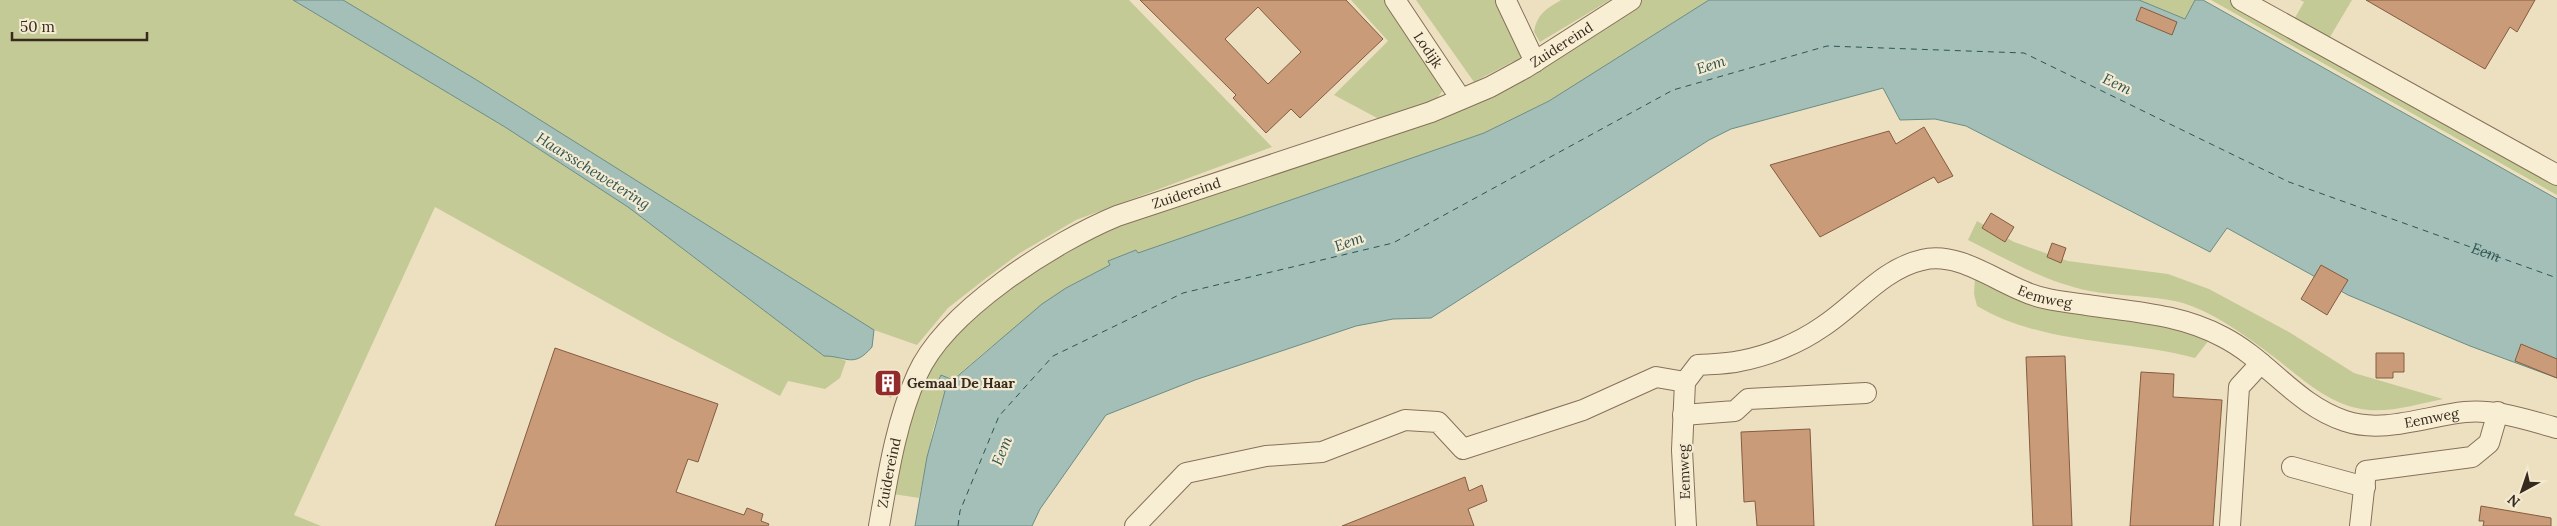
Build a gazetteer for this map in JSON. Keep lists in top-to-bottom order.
{
  "streets": {
    "street": ["Zuidereind", "Lodijk", "Eemweg"]
  },
  "crossings": [
    ["Zuidereind", "Lodijk"]
  ],
  "water": ["Eem", "Haarsschewetering"],
  "places": {
    "building": ["Gemaal De Haar"]
  },
  "scale_bar": "50 m",
  "north": "bottom left"
}
